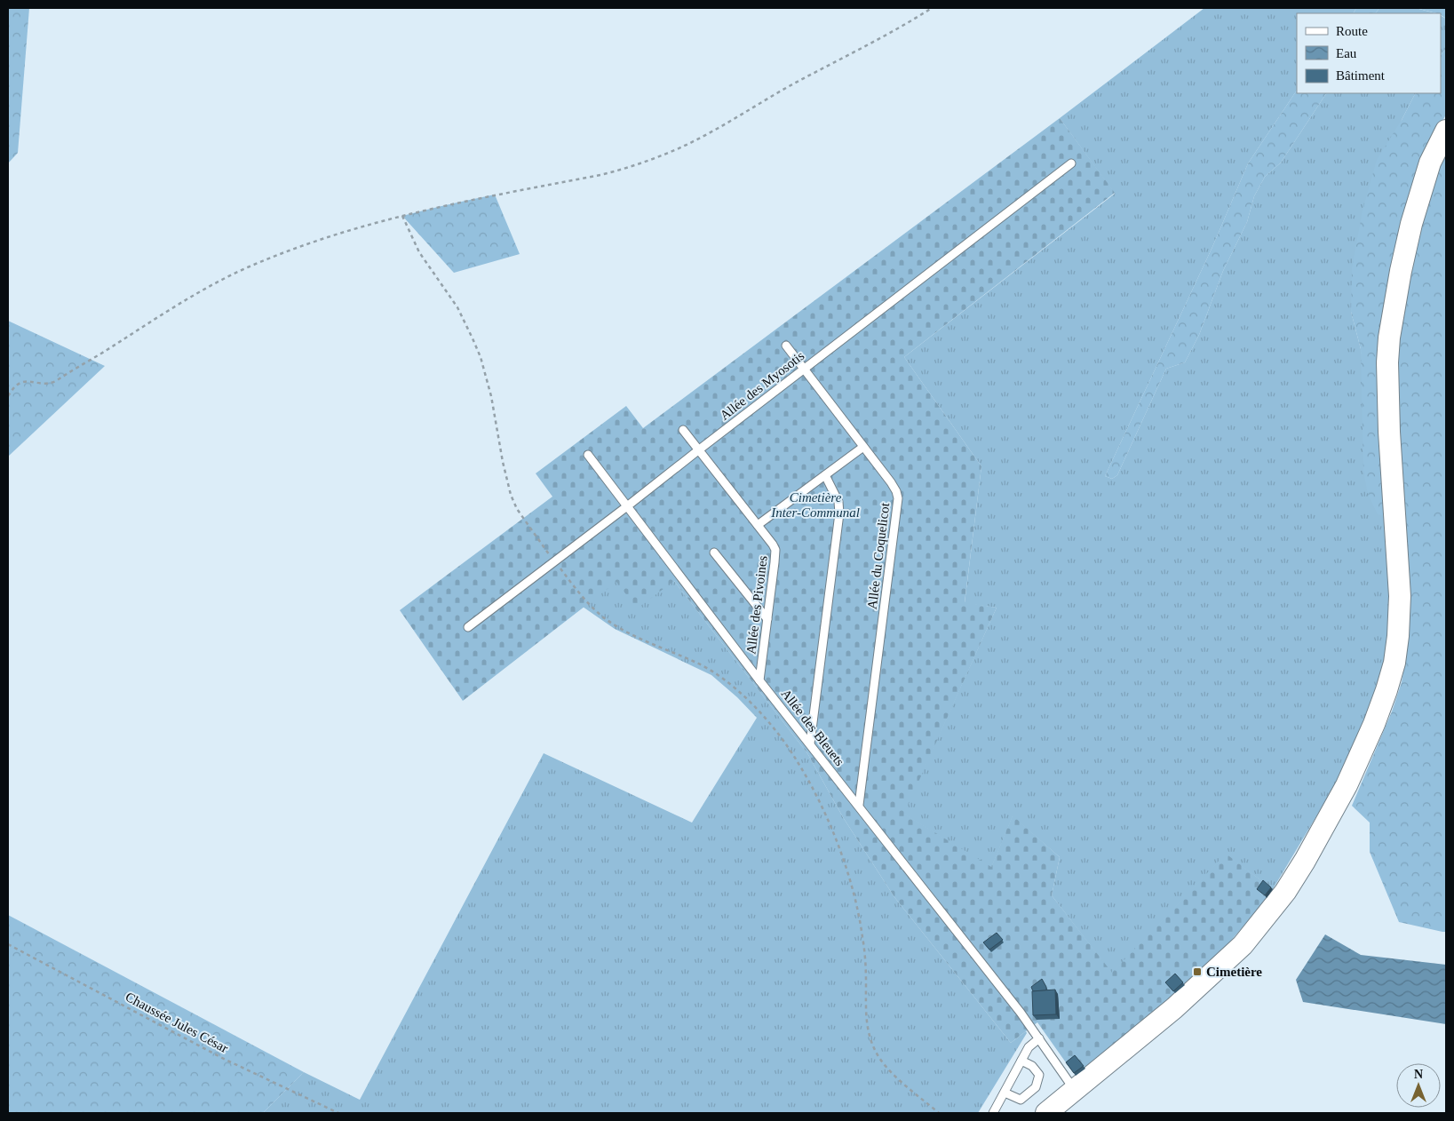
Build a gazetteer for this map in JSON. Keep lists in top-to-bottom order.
{
  "streets": {
    "lane": [
      "Allée des Myosotis",
      "Allée du Coquelicot",
      "Allée des Pivoines",
      "Allée des Bleuets"
    ],
    "path": ["Chaussée Jules César"]
  },
  "crossings": [
    ["Allée des Myosotis", "Allée du Coquelicot"],
    ["Allée des Myosotis", "Allée des Pivoines"],
    ["Allée des Myosotis", "Allée des Bleuets"],
    ["Allée du Coquelicot", "Allée des Bleuets"],
    ["Allée des Pivoines", "Allée des Bleuets"]
  ],
  "parks": ["Cimetière Inter-Communal"],
  "places": {
    "transit": ["Cimetière"]
  },
  "legend": ["Route", "Eau", "Bâtiment"],
  "north": "top"
}
